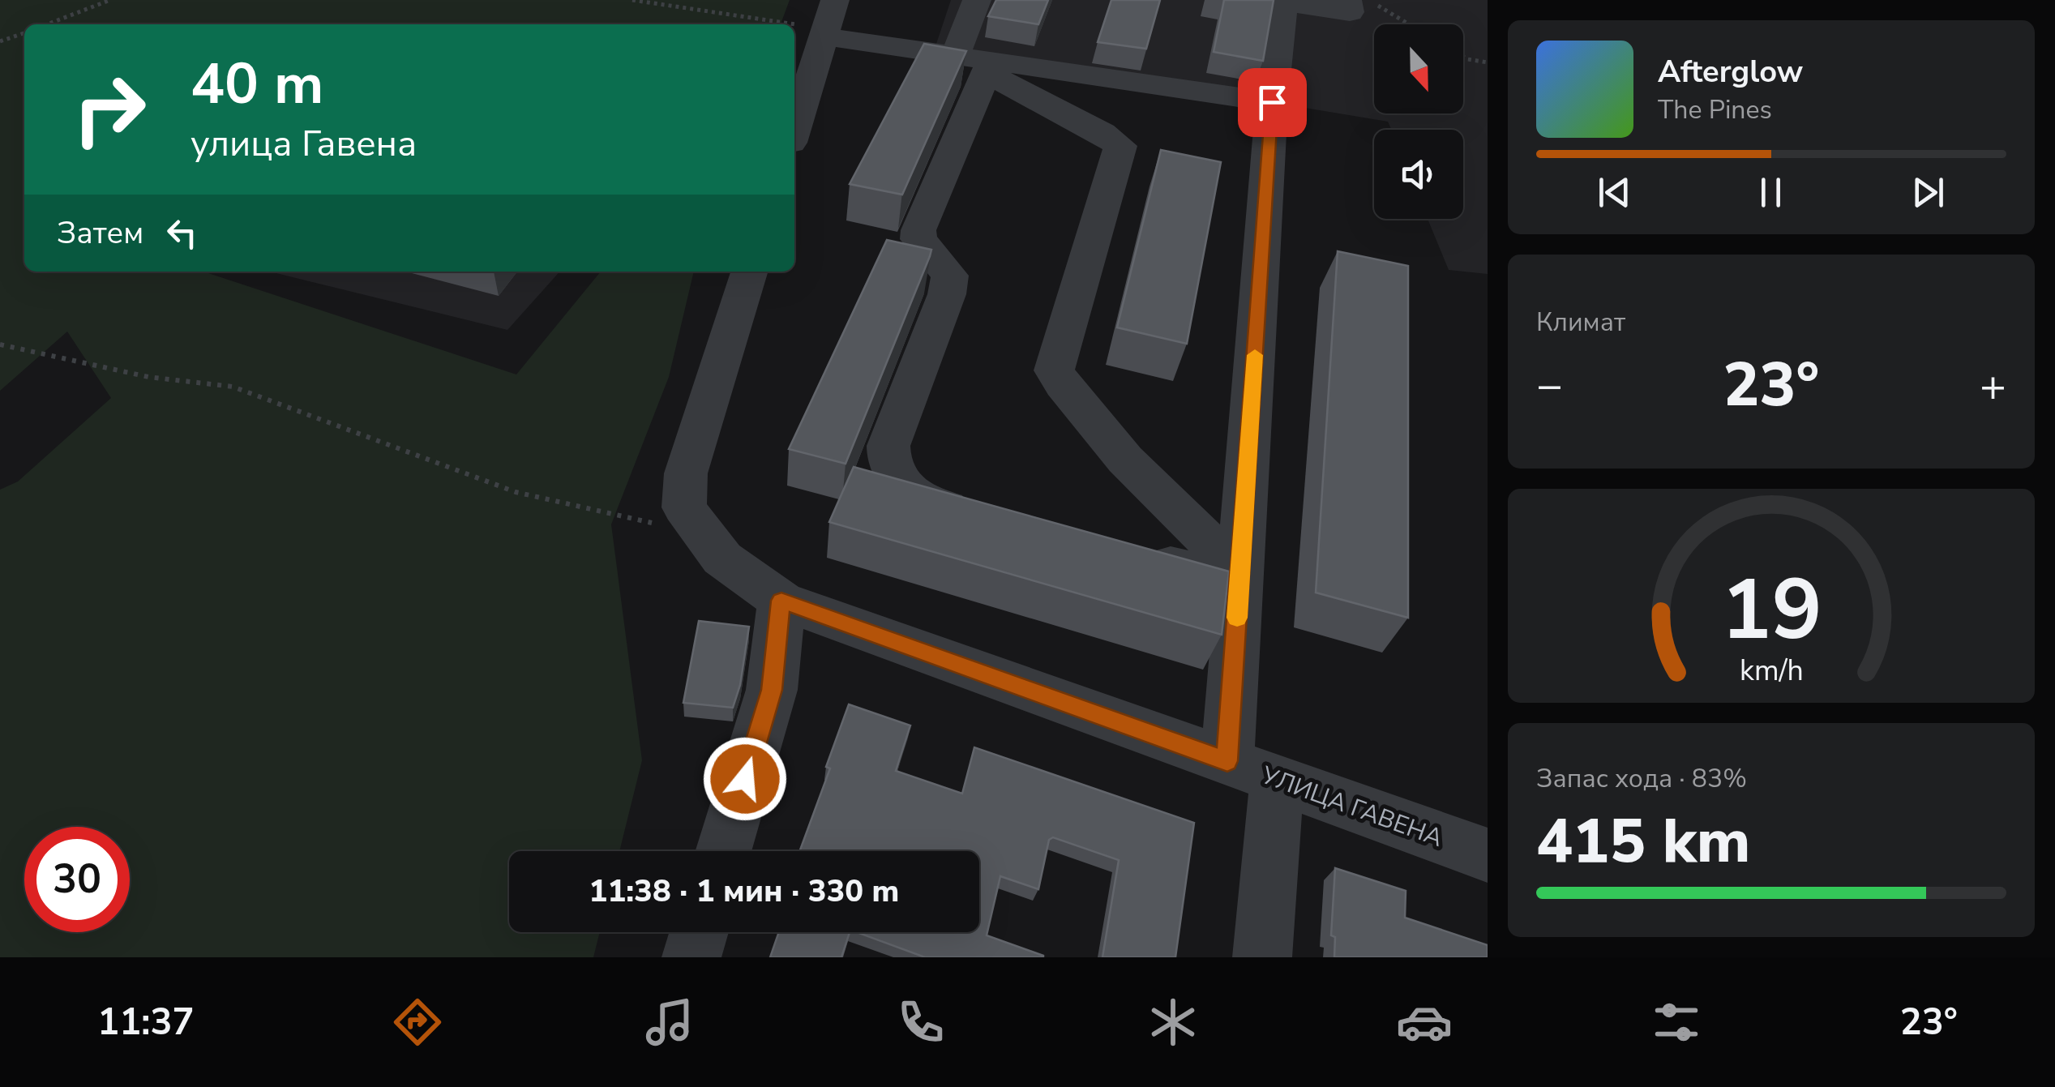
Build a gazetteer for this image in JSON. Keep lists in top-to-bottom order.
{
  "streets": {
    "street": ["УЛИЦА ГАВЕНА"]
  },
  "north": "bottom",
  "page": {
    "turn": ["40 m", "улица Гавена"],
    "song": ["Afterglow", "The Pines"],
    "then": "Затем",
    "tile": [
      "Климат",
      ["Запас хода · 83%", "415 km"]
    ],
    "heat": ["−", "23°", "+"],
    "limit": "30",
    "trip": "11:38 · 1 мин · 330 m",
    "tabs": ["11:37", "23°"],
    "gauge": ["19", "km/h"]
  }
}
